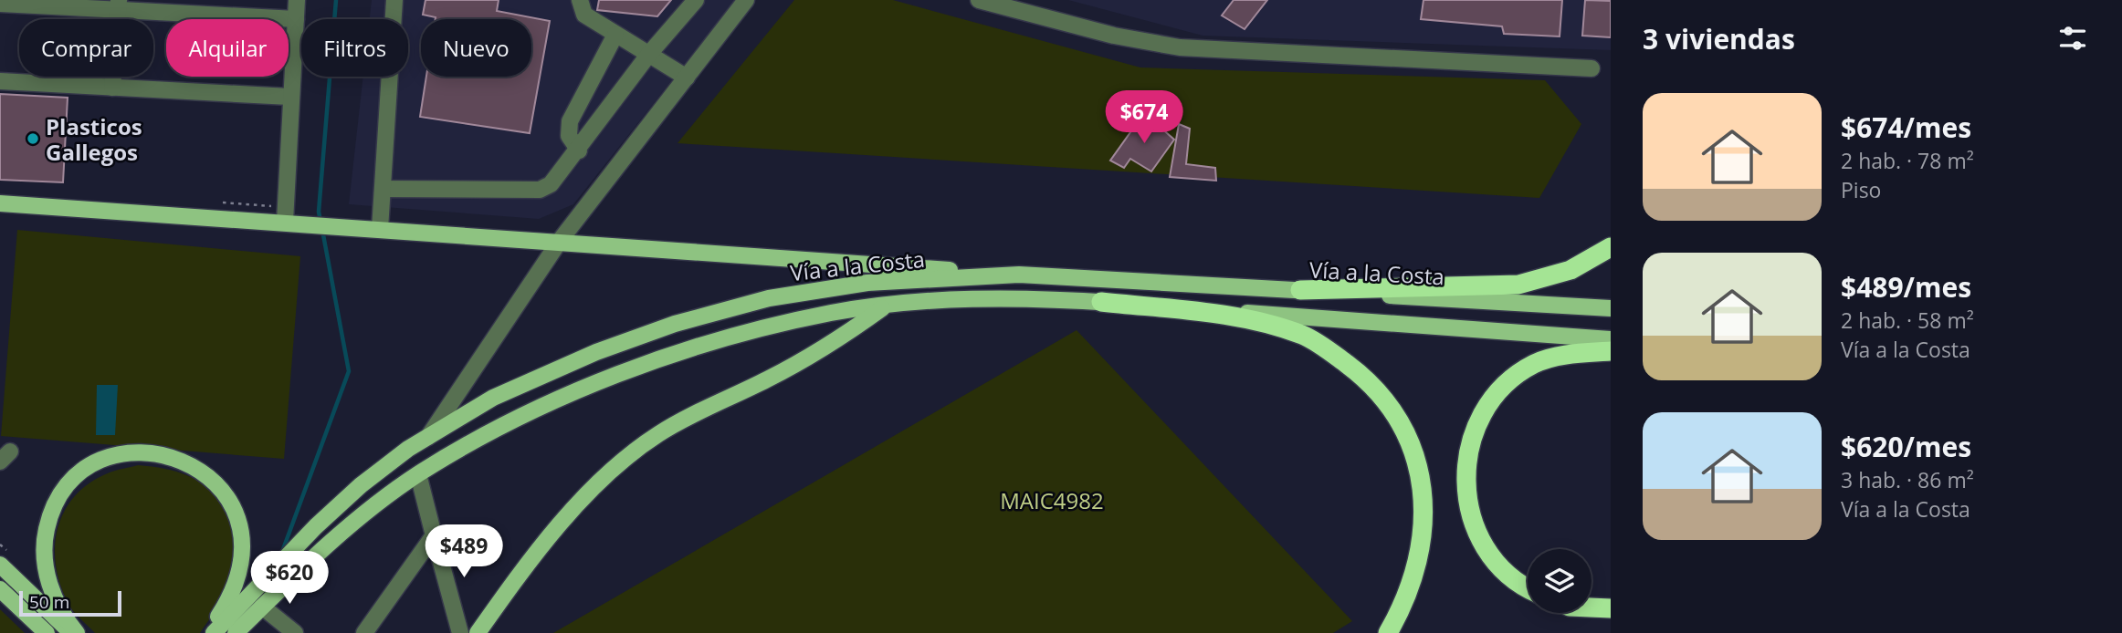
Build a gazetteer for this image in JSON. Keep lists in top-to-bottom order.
{
  "streets": {
    "main road": ["Vía a la Costa"]
  },
  "parks": ["MAIC4982"],
  "places": ["Plasticos Gallegos"],
  "scale_bar": "50 m",
  "page": {
    "heading": "3 viviendas",
    "chip": [
      "Comprar",
      "Alquilar",
      "Filtros",
      "Nuevo"
    ],
    "list": [
      {
        "name": "$674/mes",
        "note": "2 hab. · 78 m² · Piso"
      },
      {
        "name": "$489/mes",
        "note": "2 hab. · 58 m² · Vía a la Costa"
      },
      {
        "name": "$620/mes",
        "note": "3 hab. · 86 m² · Vía a la Costa"
      }
    ],
    "price": ["$674", "$489", "$620"],
    "scale": "50 m"
  }
}
